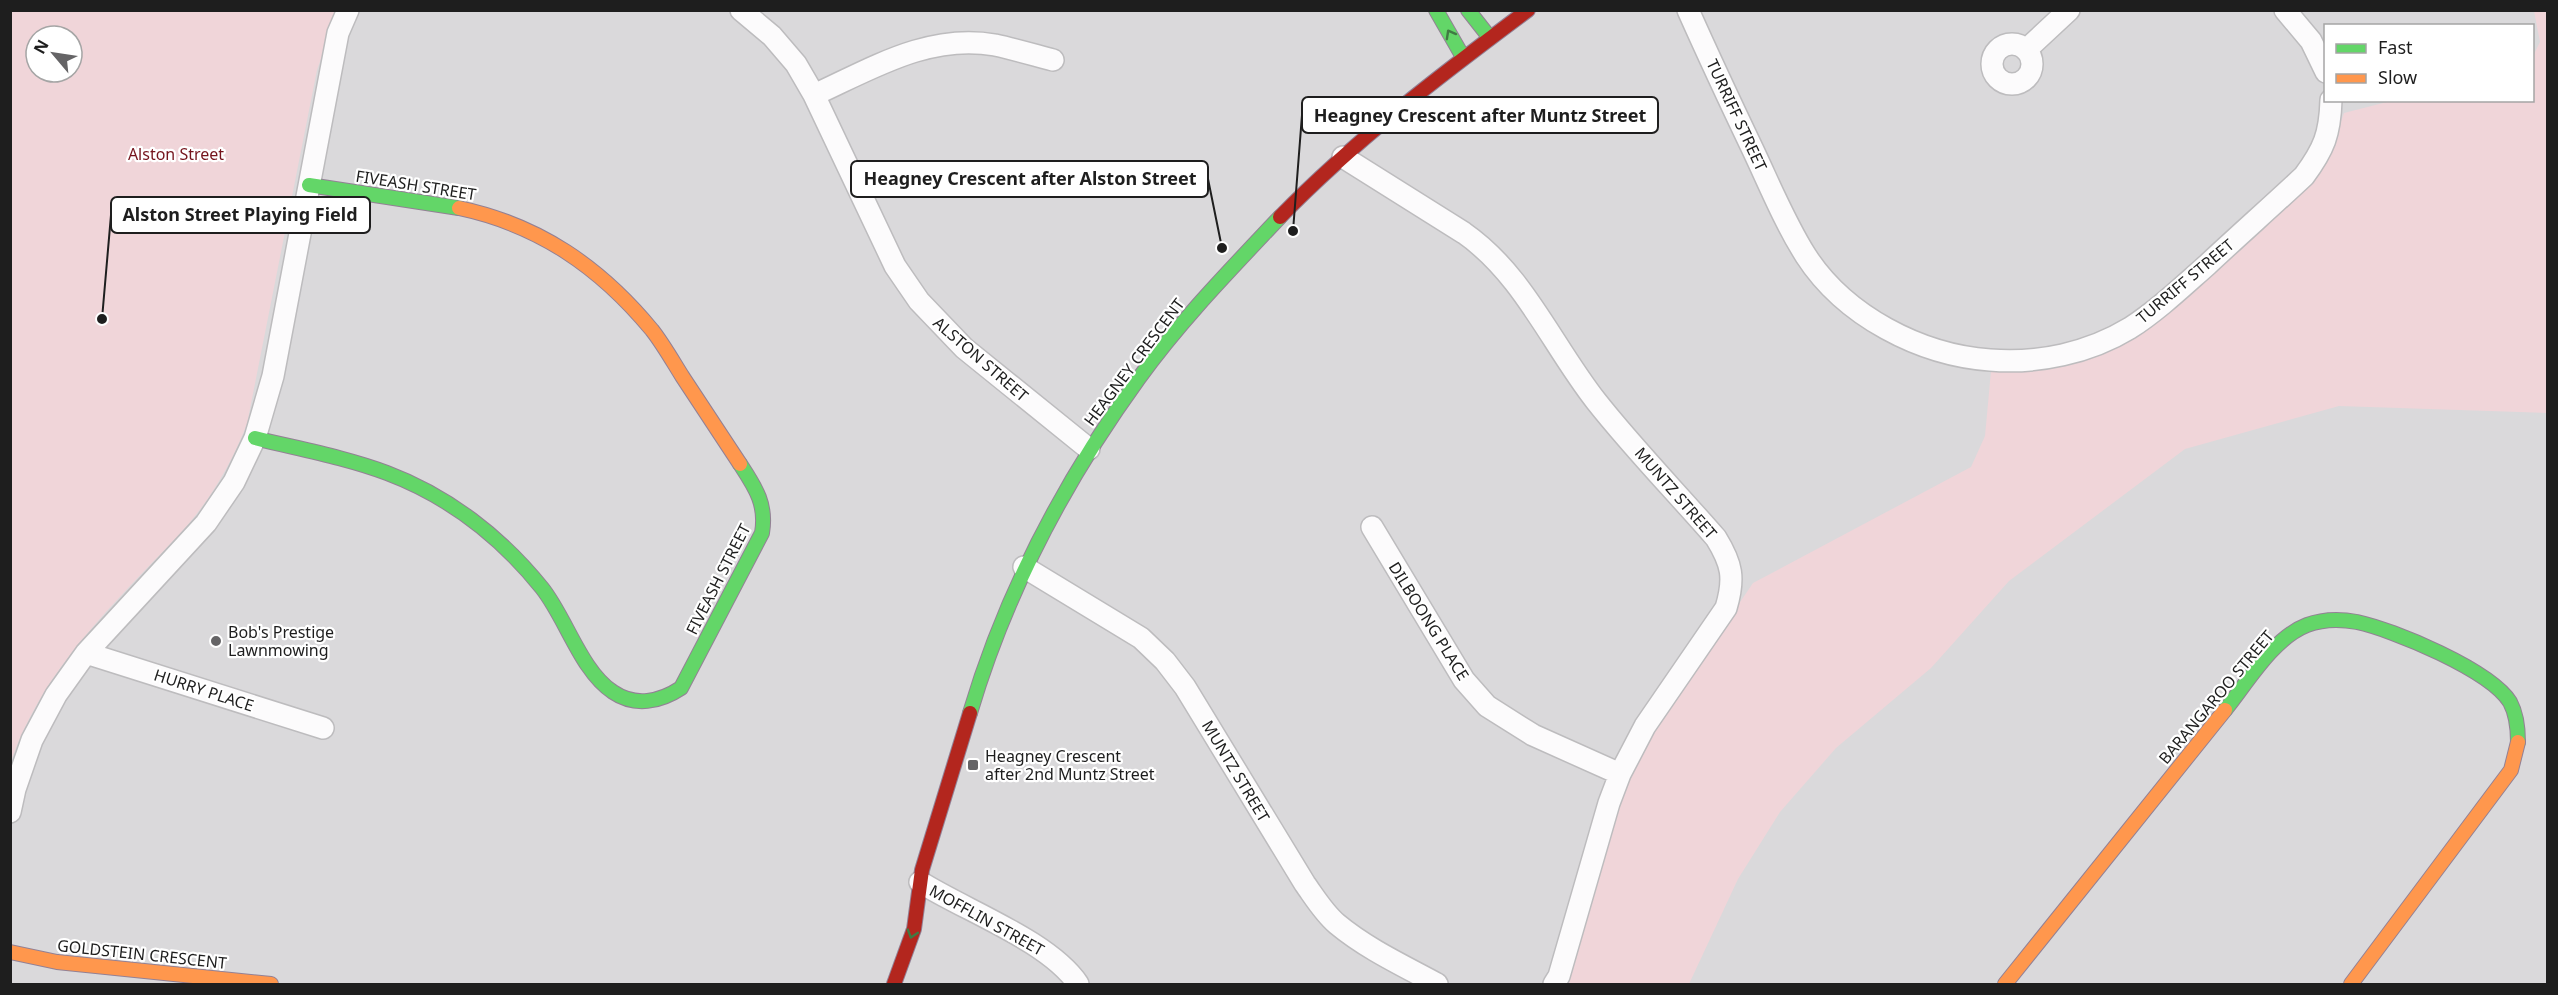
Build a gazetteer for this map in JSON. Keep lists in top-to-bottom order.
{
  "streets": {
    "street": [
      "TURRIFF STREET",
      "FIVEASH STREET",
      "ALSTON STREET",
      "HEAGNEY CRESCENT",
      "MUNTZ STREET",
      "DILBOONG PLACE",
      "HURRY PLACE",
      "BARANGAROO STREET",
      "MOFFLIN STREET",
      "GOLDSTEIN CRESCENT"
    ]
  },
  "crossings": [
    ["ALSTON STREET", "HEAGNEY CRESCENT"],
    ["HEAGNEY CRESCENT", "MUNTZ STREET"],
    ["HEAGNEY CRESCENT", "MOFFLIN STREET"],
    ["MUNTZ STREET", "DILBOONG PLACE"]
  ],
  "parks": ["Alston Street"],
  "places": {
    "other": [
      "Heagney Crescent after Muntz Street",
      "Heagney Crescent after Alston Street",
      "Alston Street Playing Field",
      "Bob's Prestige Lawnmowing"
    ],
    "transit": ["Heagney Crescent after 2nd Muntz Street"]
  },
  "legend": ["Fast", "Slow"],
  "north": "top left"
}
